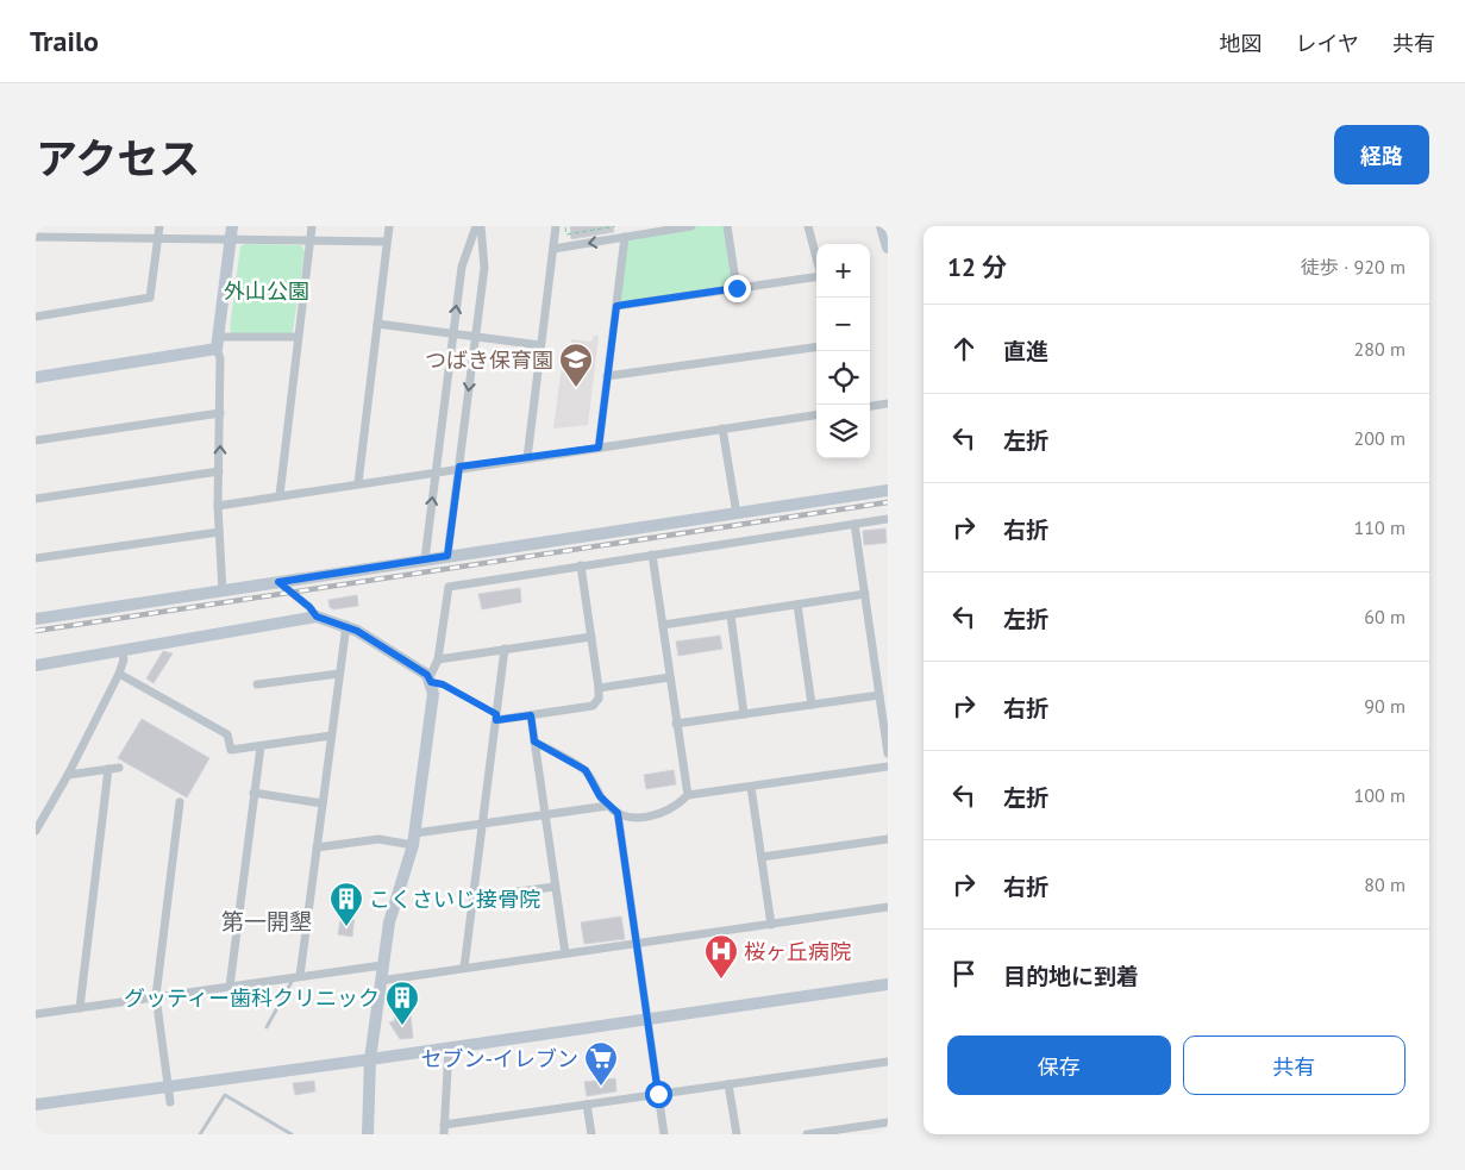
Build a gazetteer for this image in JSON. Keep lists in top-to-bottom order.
{
  "districts": ["第一開墾"],
  "parks": ["外山公園"],
  "places": {
    "school or university": ["つばき保育園"],
    "building": ["こくさいじ接骨院", "グッティー歯科クリニック"],
    "hospital": ["桜ヶ丘病院"],
    "supermarket": ["セブン-イレブン"]
  },
  "page": {
    "header": "Trailo",
    "nav": ["地図", "レイヤ", "共有"],
    "title": "アクセス",
    "buttons": [
      "経路",
      ["保存", "共有"]
    ],
    "heading": ["12 分", "徒歩 · 920 m"],
    "map_buttons": ["+", "−"],
    "list": [
      ["直進", "280 m"],
      ["左折", "200 m"],
      ["右折", "110 m"],
      ["左折", "60 m"],
      ["右折", "90 m"],
      ["左折", "100 m"],
      ["右折", "80 m"],
      "目的地に到着"
    ]
  }
}
